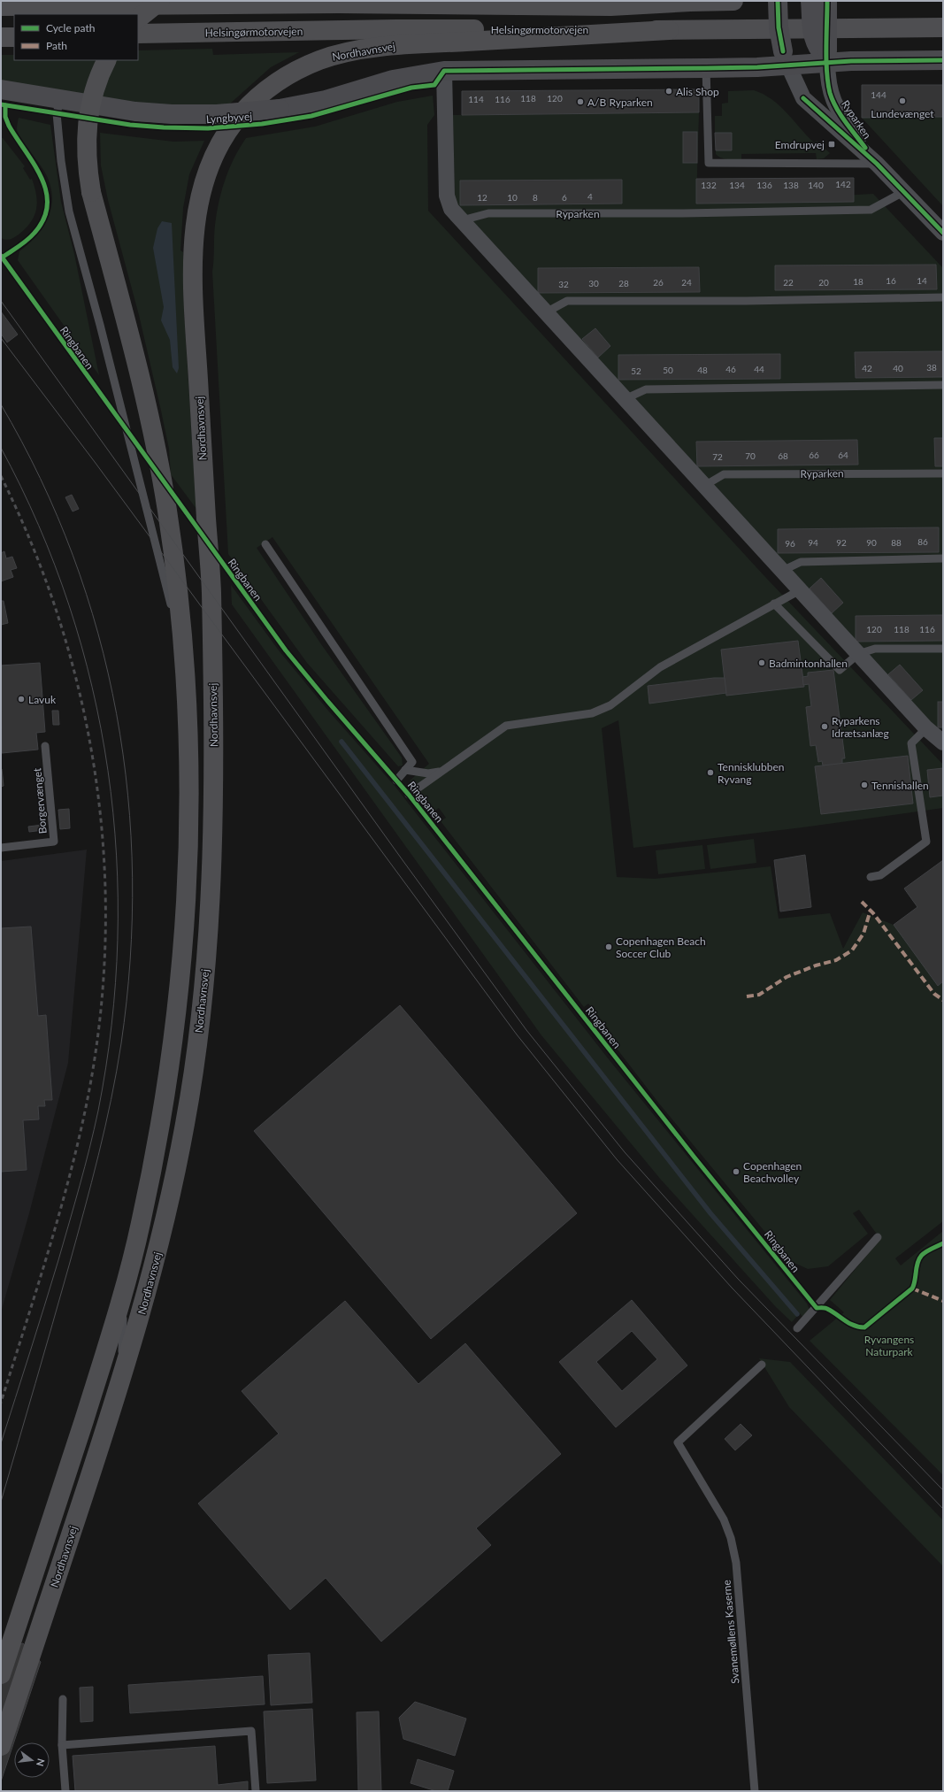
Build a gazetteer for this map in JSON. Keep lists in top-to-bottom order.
{
  "streets": {
    "highway": ["Helsingørmotorvejen", "Nordhavnsvej"],
    "street": ["Ryparken"],
    "lane": ["Borgervænget", "Svanemøllens Kaserne"],
    "cycle path": ["Lyngbyvej", "Ringbanen"]
  },
  "crossings": [
    ["Helsingørmotorvejen", "Nordhavnsvej"]
  ],
  "parks": ["Ryvangens Naturpark"],
  "places": {
    "other": [
      "Alis Shop",
      "Lundevænget",
      "A/B Ryparken",
      "Badmintonhallen",
      "Lavuk",
      "Ryparkens Idrætsanlæg",
      "Tennisklubben Ryvang",
      "Tennishallen",
      "Copenhagen Beach Soccer Club",
      "Copenhagen Beachvolley"
    ],
    "transit": ["Emdrupvej"]
  },
  "house_numbers": [
    "144",
    "118",
    "120",
    "114",
    "116",
    "142",
    "132",
    "134",
    "136",
    "138",
    "140",
    "4",
    "12",
    "10",
    "8",
    "6",
    "16",
    "14",
    "18",
    "26",
    "24",
    "22",
    "20",
    "30",
    "28",
    "32",
    "38",
    "42",
    "40",
    "46",
    "44",
    "50",
    "48",
    "52",
    "66",
    "64",
    "70",
    "68",
    "72",
    "86",
    "94",
    "92",
    "90",
    "88",
    "96",
    "120",
    "118",
    "116"
  ],
  "legend": ["Cycle path", "Path"],
  "north": "right"
}
